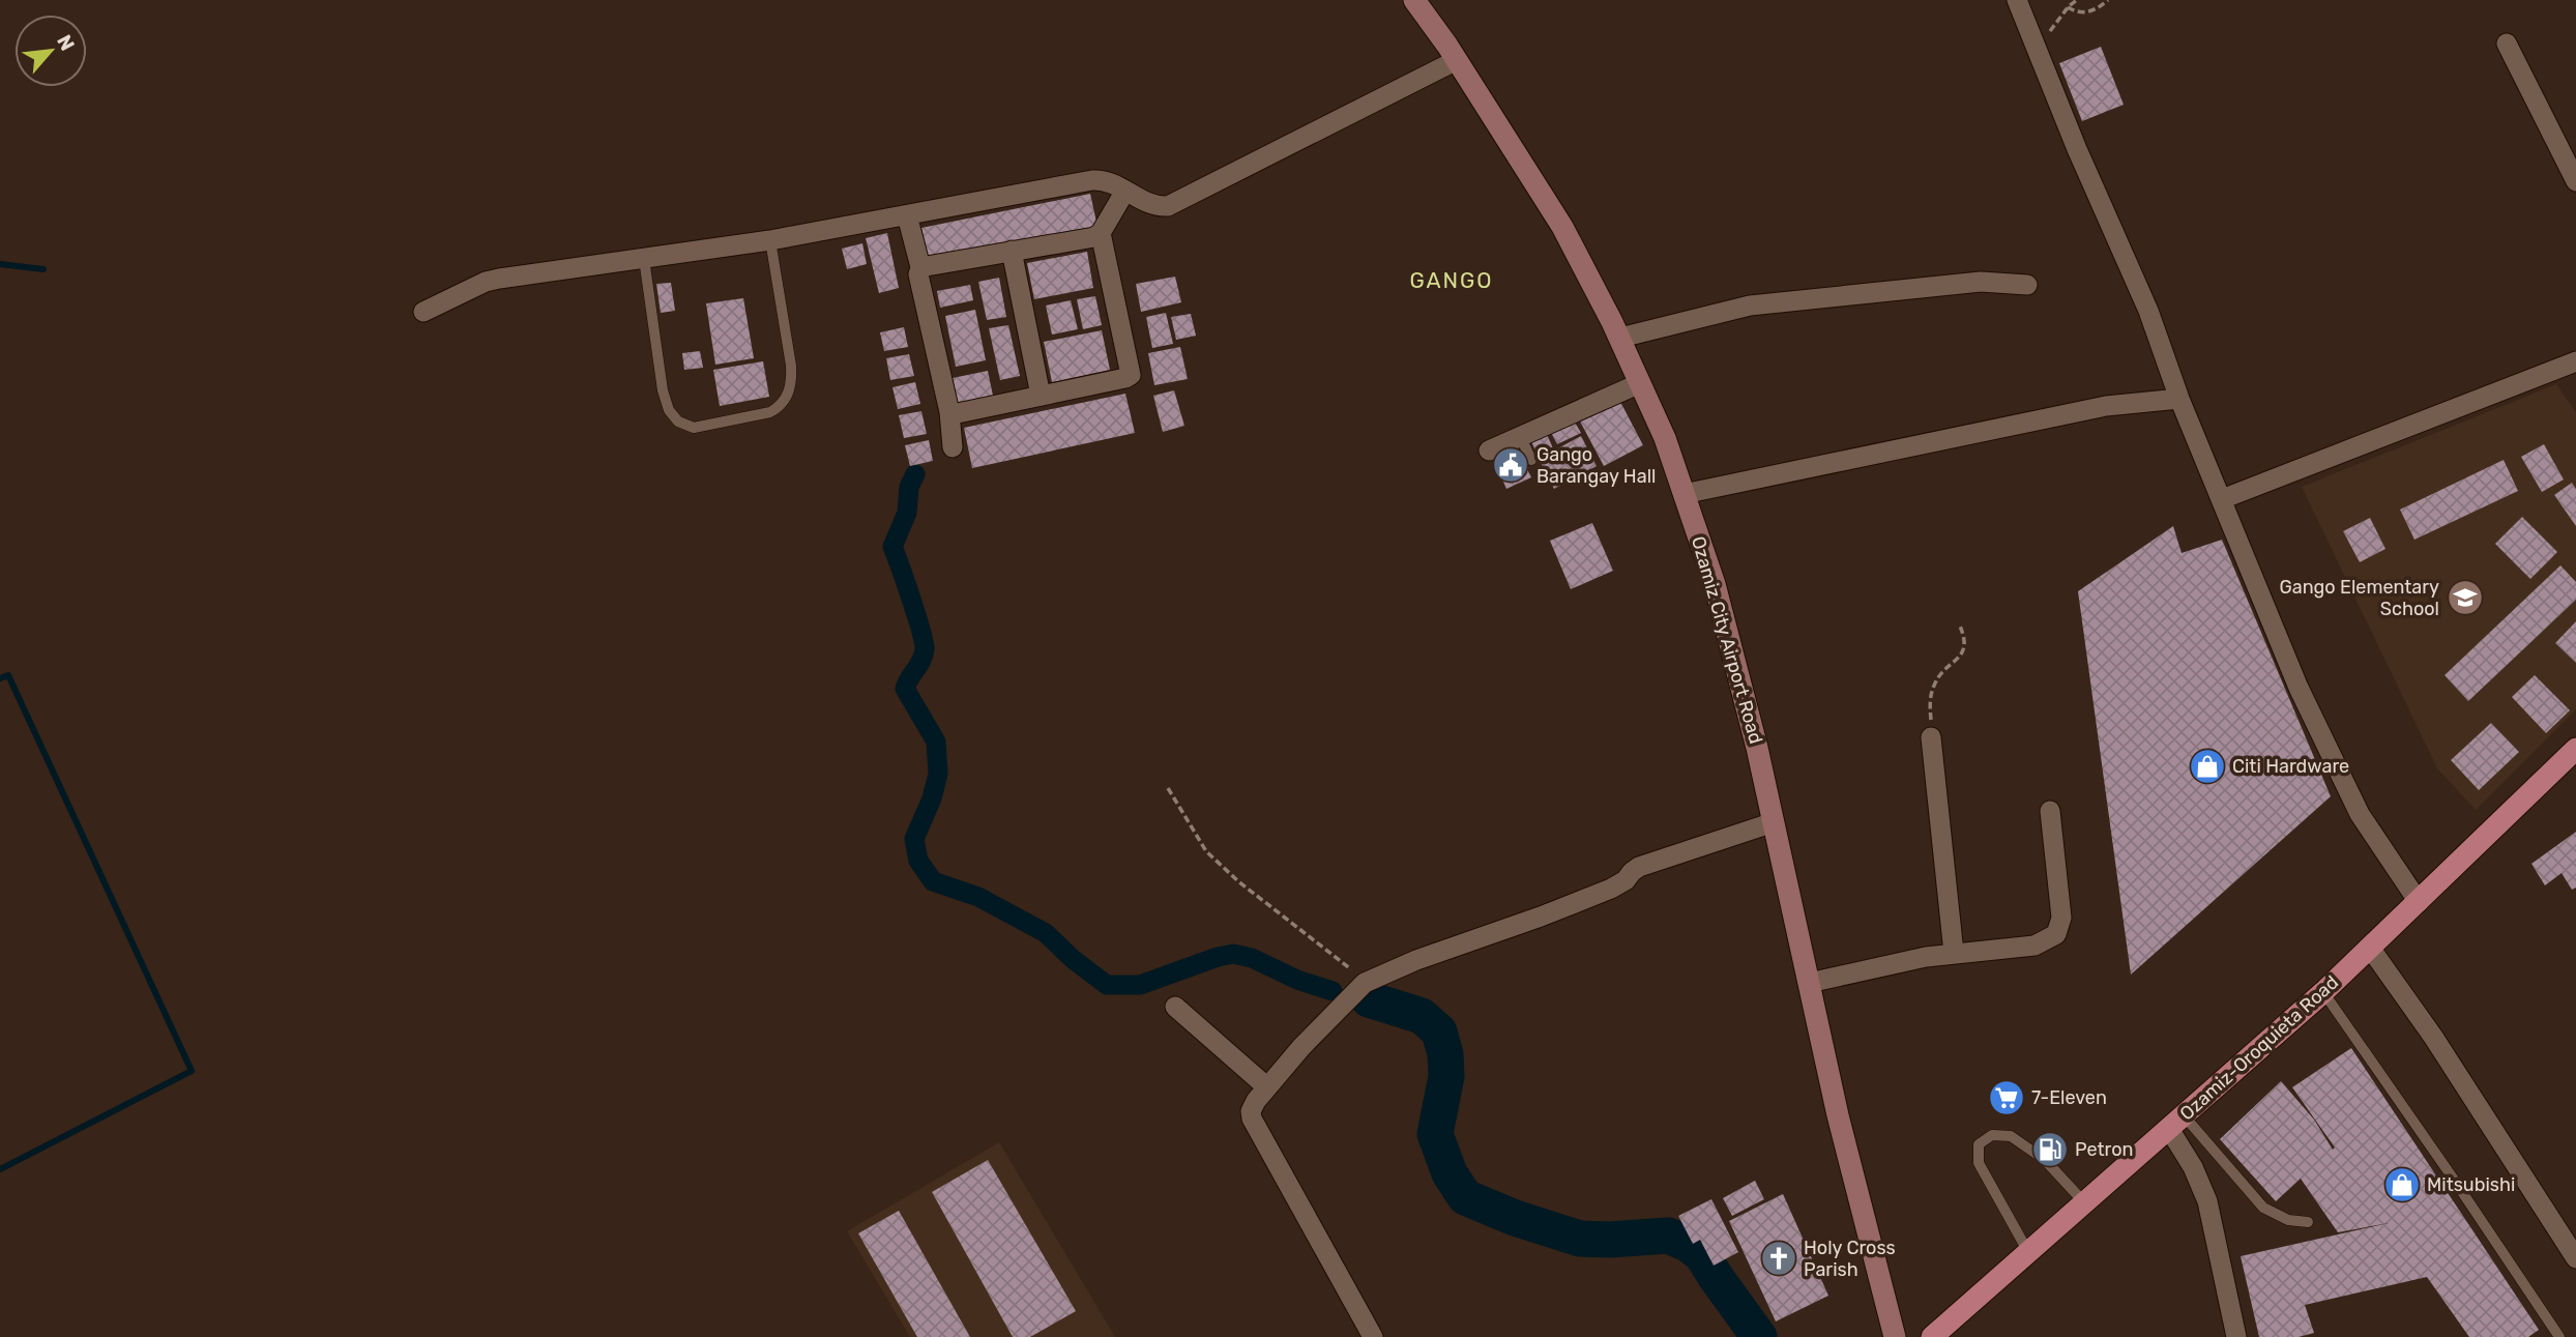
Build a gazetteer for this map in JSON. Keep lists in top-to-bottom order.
{
  "streets": {
    "main road": ["Ozamiz City Airport Road", "Ozamiz-Oroquieta Road"]
  },
  "districts": ["GANGO"],
  "places": {
    "public building": ["Gango Barangay Hall"],
    "school or university": ["Gango Elementary School"],
    "shop": ["Citi Hardware", "Mitsubishi"],
    "supermarket": ["7-Eleven"],
    "fuel station": ["Petron"],
    "church": ["Holy Cross Parish"]
  },
  "north": "top right"
}
